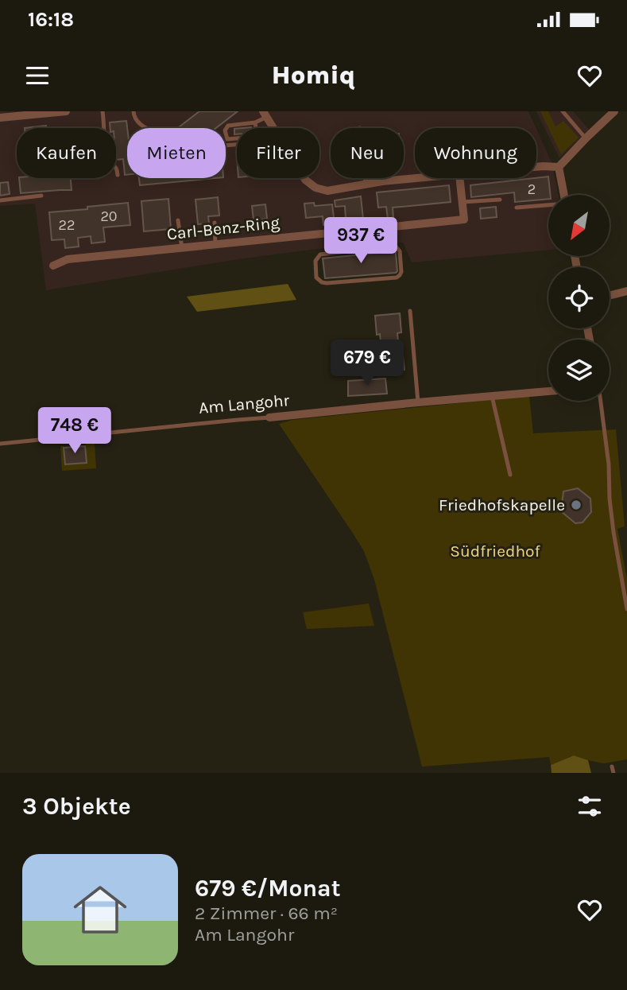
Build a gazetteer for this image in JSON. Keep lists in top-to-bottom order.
{
  "streets": {
    "street": ["Carl-Benz-Ring", "Am Langohr"]
  },
  "parks": ["Südfriedhof"],
  "places": ["Friedhofskapelle"],
  "house_numbers": ["2", "20", "22"],
  "north": "bottom left",
  "page": {
    "status": "16:18",
    "header": "Homiq",
    "chip": [
      "Kaufen",
      "Mieten",
      "Filter",
      "Neu",
      "Wohnung"
    ],
    "price": ["937 €", "679 €", "748 €"],
    "heading": "3 Objekte",
    "list": [
      {
        "name": "679 €/Monat",
        "note": "2 Zimmer · 66 m² · Am Langohr"
      }
    ]
  }
}
